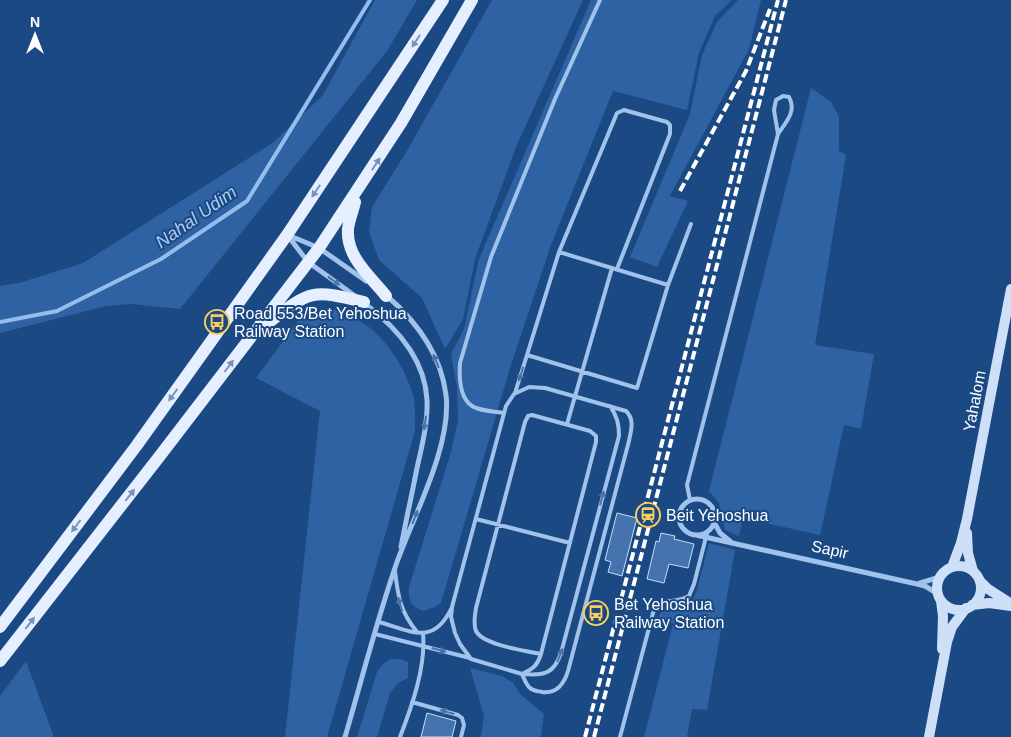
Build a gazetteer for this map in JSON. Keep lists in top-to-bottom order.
{
  "streets": {
    "main road": ["Yahalom"],
    "street": ["Sapir"]
  },
  "crossings": [
    ["Yahalom", "Sapir"]
  ],
  "water": ["Nahal Udim"],
  "places": {
    "bus stop": ["Road 553/Bet Yehoshua Railway Station", "Bet Yehoshua Railway Station"],
    "station": ["Beit Yehoshua"]
  },
  "north": "top"
}
